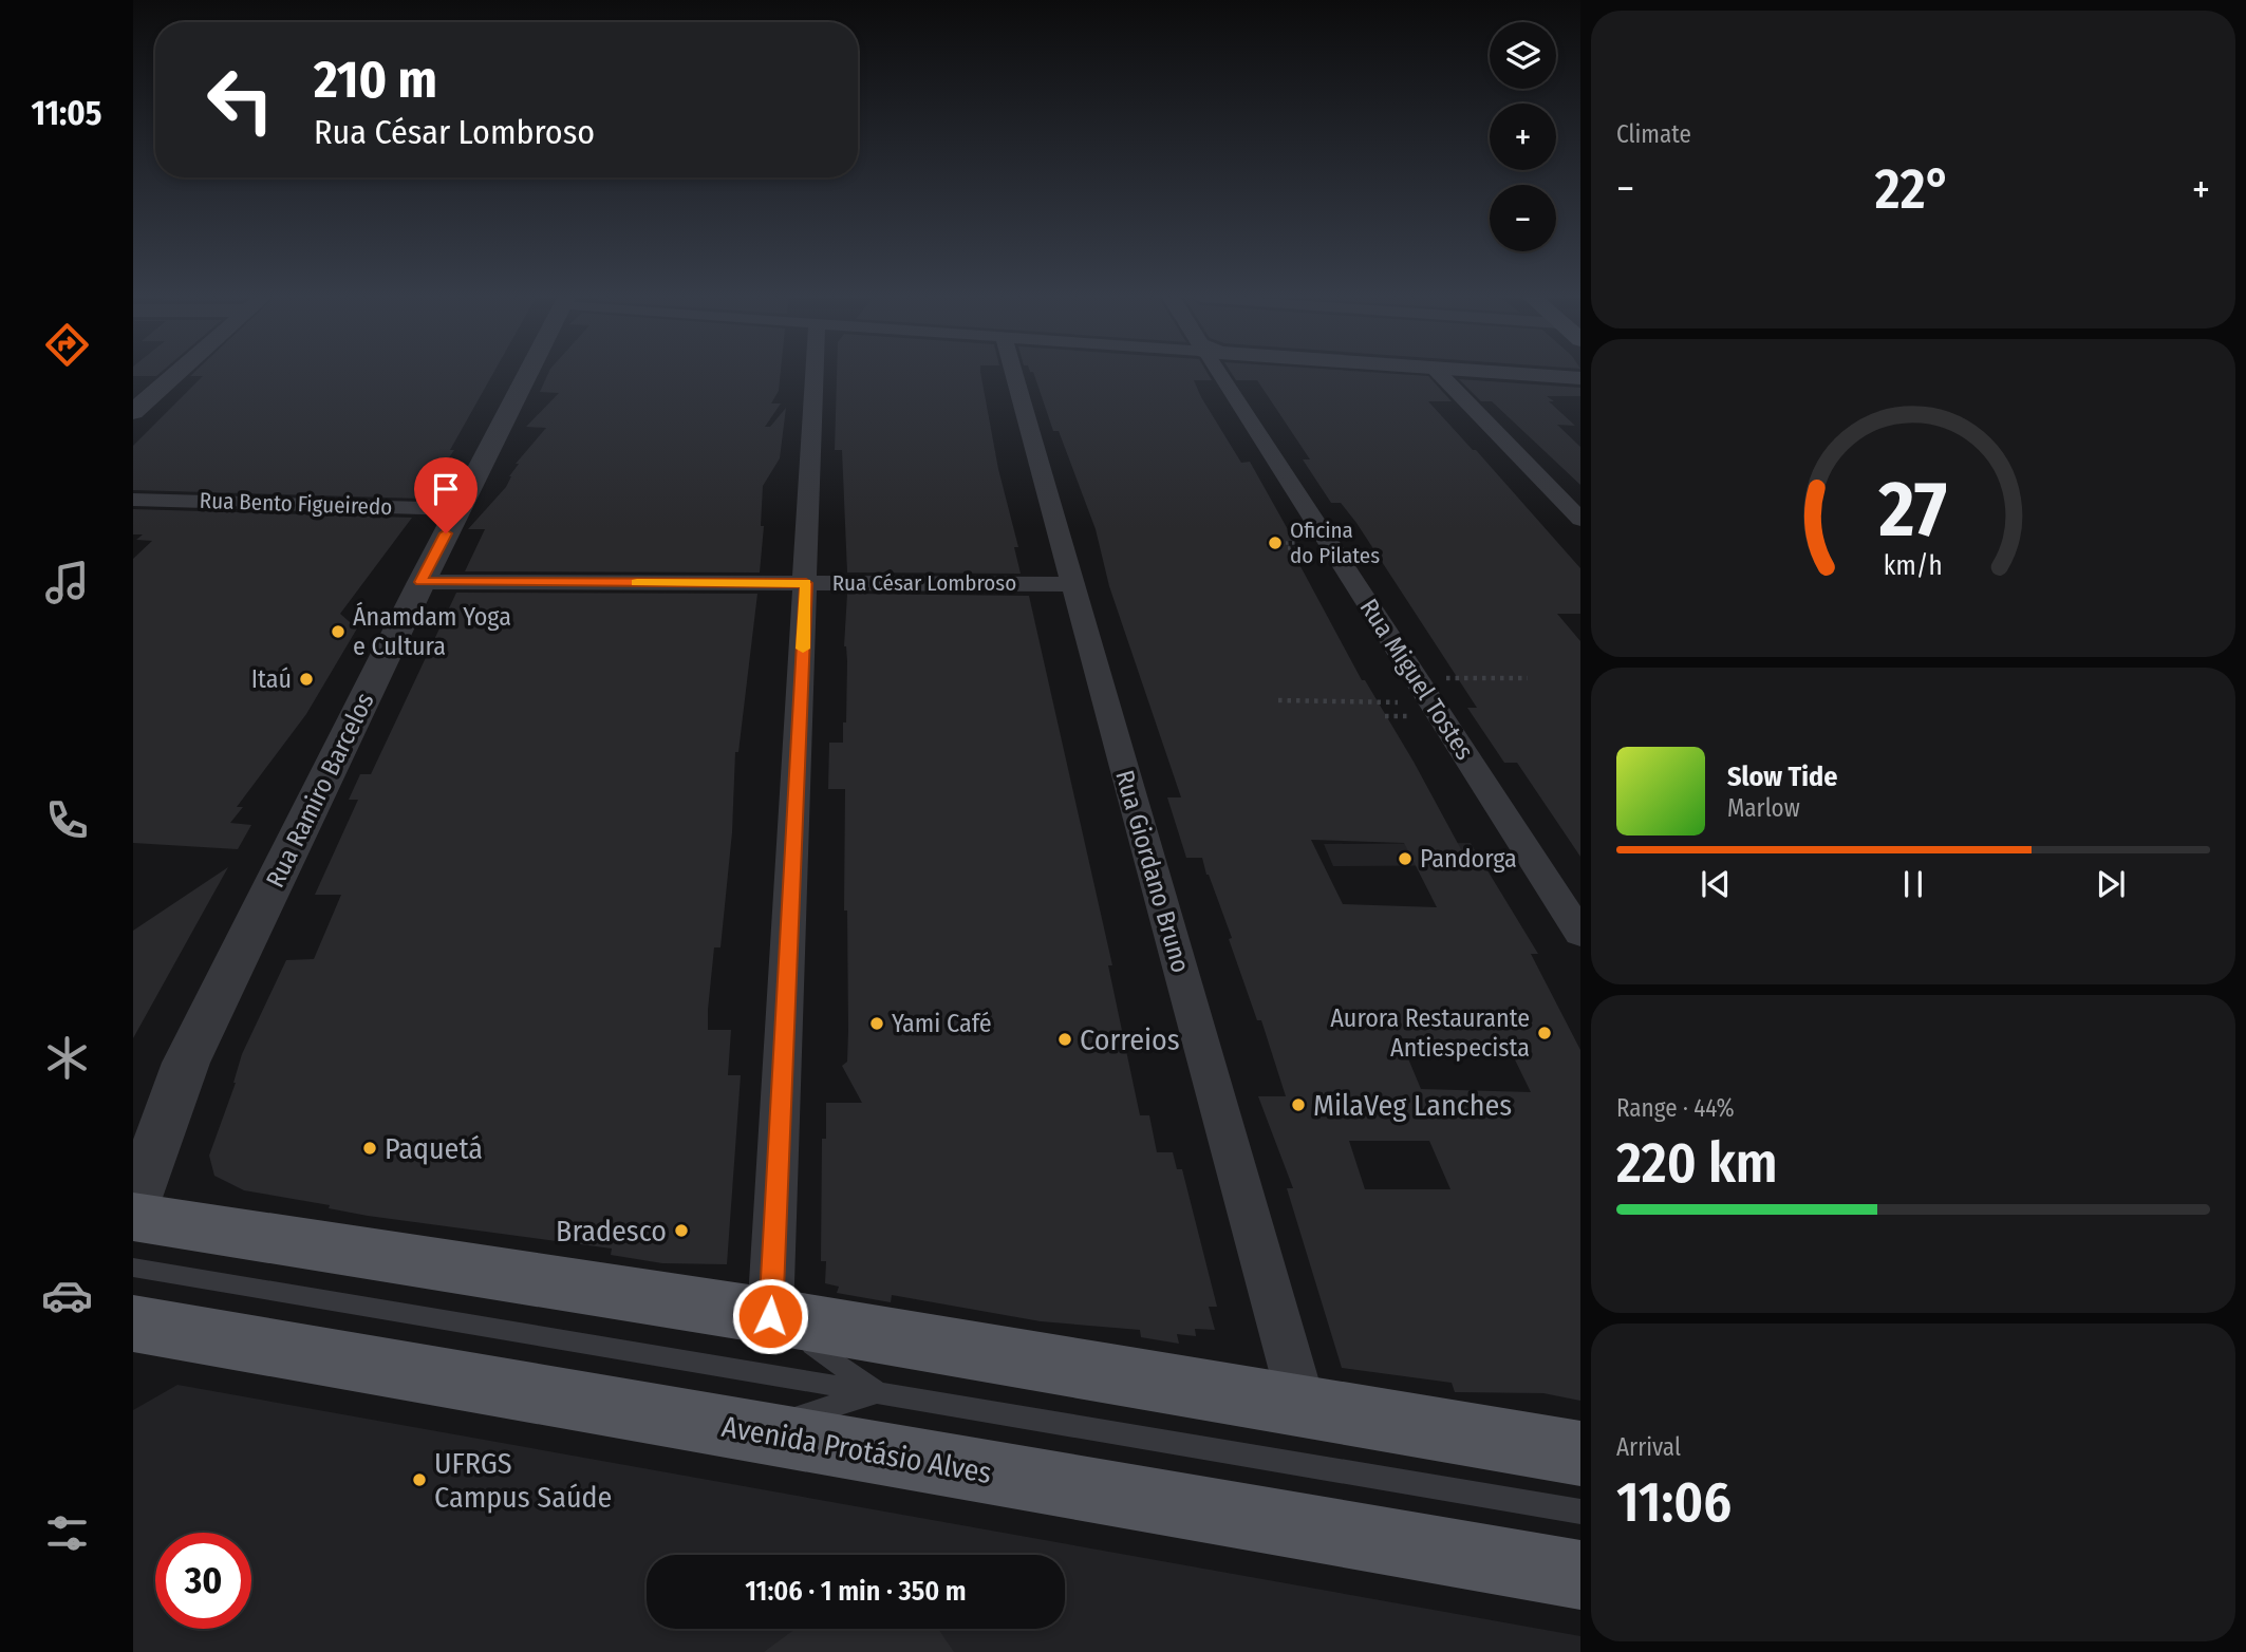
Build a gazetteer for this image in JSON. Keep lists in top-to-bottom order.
{
  "streets": {
    "main road": ["Avenida Protásio Alves"],
    "street": [
      "Rua Bento Figueiredo",
      "Rua César Lombroso",
      "Rua Miguel Tostes",
      "Rua Ramiro Barcelos",
      "Rua Giordano Bruno"
    ]
  },
  "crossings": [
    ["Rua Bento Figueiredo", "Rua Ramiro Barcelos"],
    ["Rua César Lombroso", "Rua Ramiro Barcelos"],
    ["Rua César Lombroso", "Rua Giordano Bruno"]
  ],
  "places": [
    "Oficina do Pilates",
    "Ánamdam Yoga e Cultura",
    "Itaú",
    "Pandorga",
    "Yami Café",
    "Aurora Restaurante Antiespecista",
    "Correios",
    "MilaVeg Lanches",
    "Paquetá",
    "Bradesco",
    "UFRGS Campus Saúde"
  ],
  "page": {
    "tabs": "11:05",
    "tile": [
      "Climate",
      ["Range · 44%", "220 km"],
      ["Arrival", "11:06"]
    ],
    "map_buttons": ["+", "−"],
    "turn": ["210 m", "Rua César Lombroso"],
    "heat": ["−", "22°", "+"],
    "song": ["Slow Tide", "Marlow"],
    "limit": "30",
    "trip": "11:06 · 1 min · 350 m",
    "gauge": ["27", "km/h"]
  }
}
